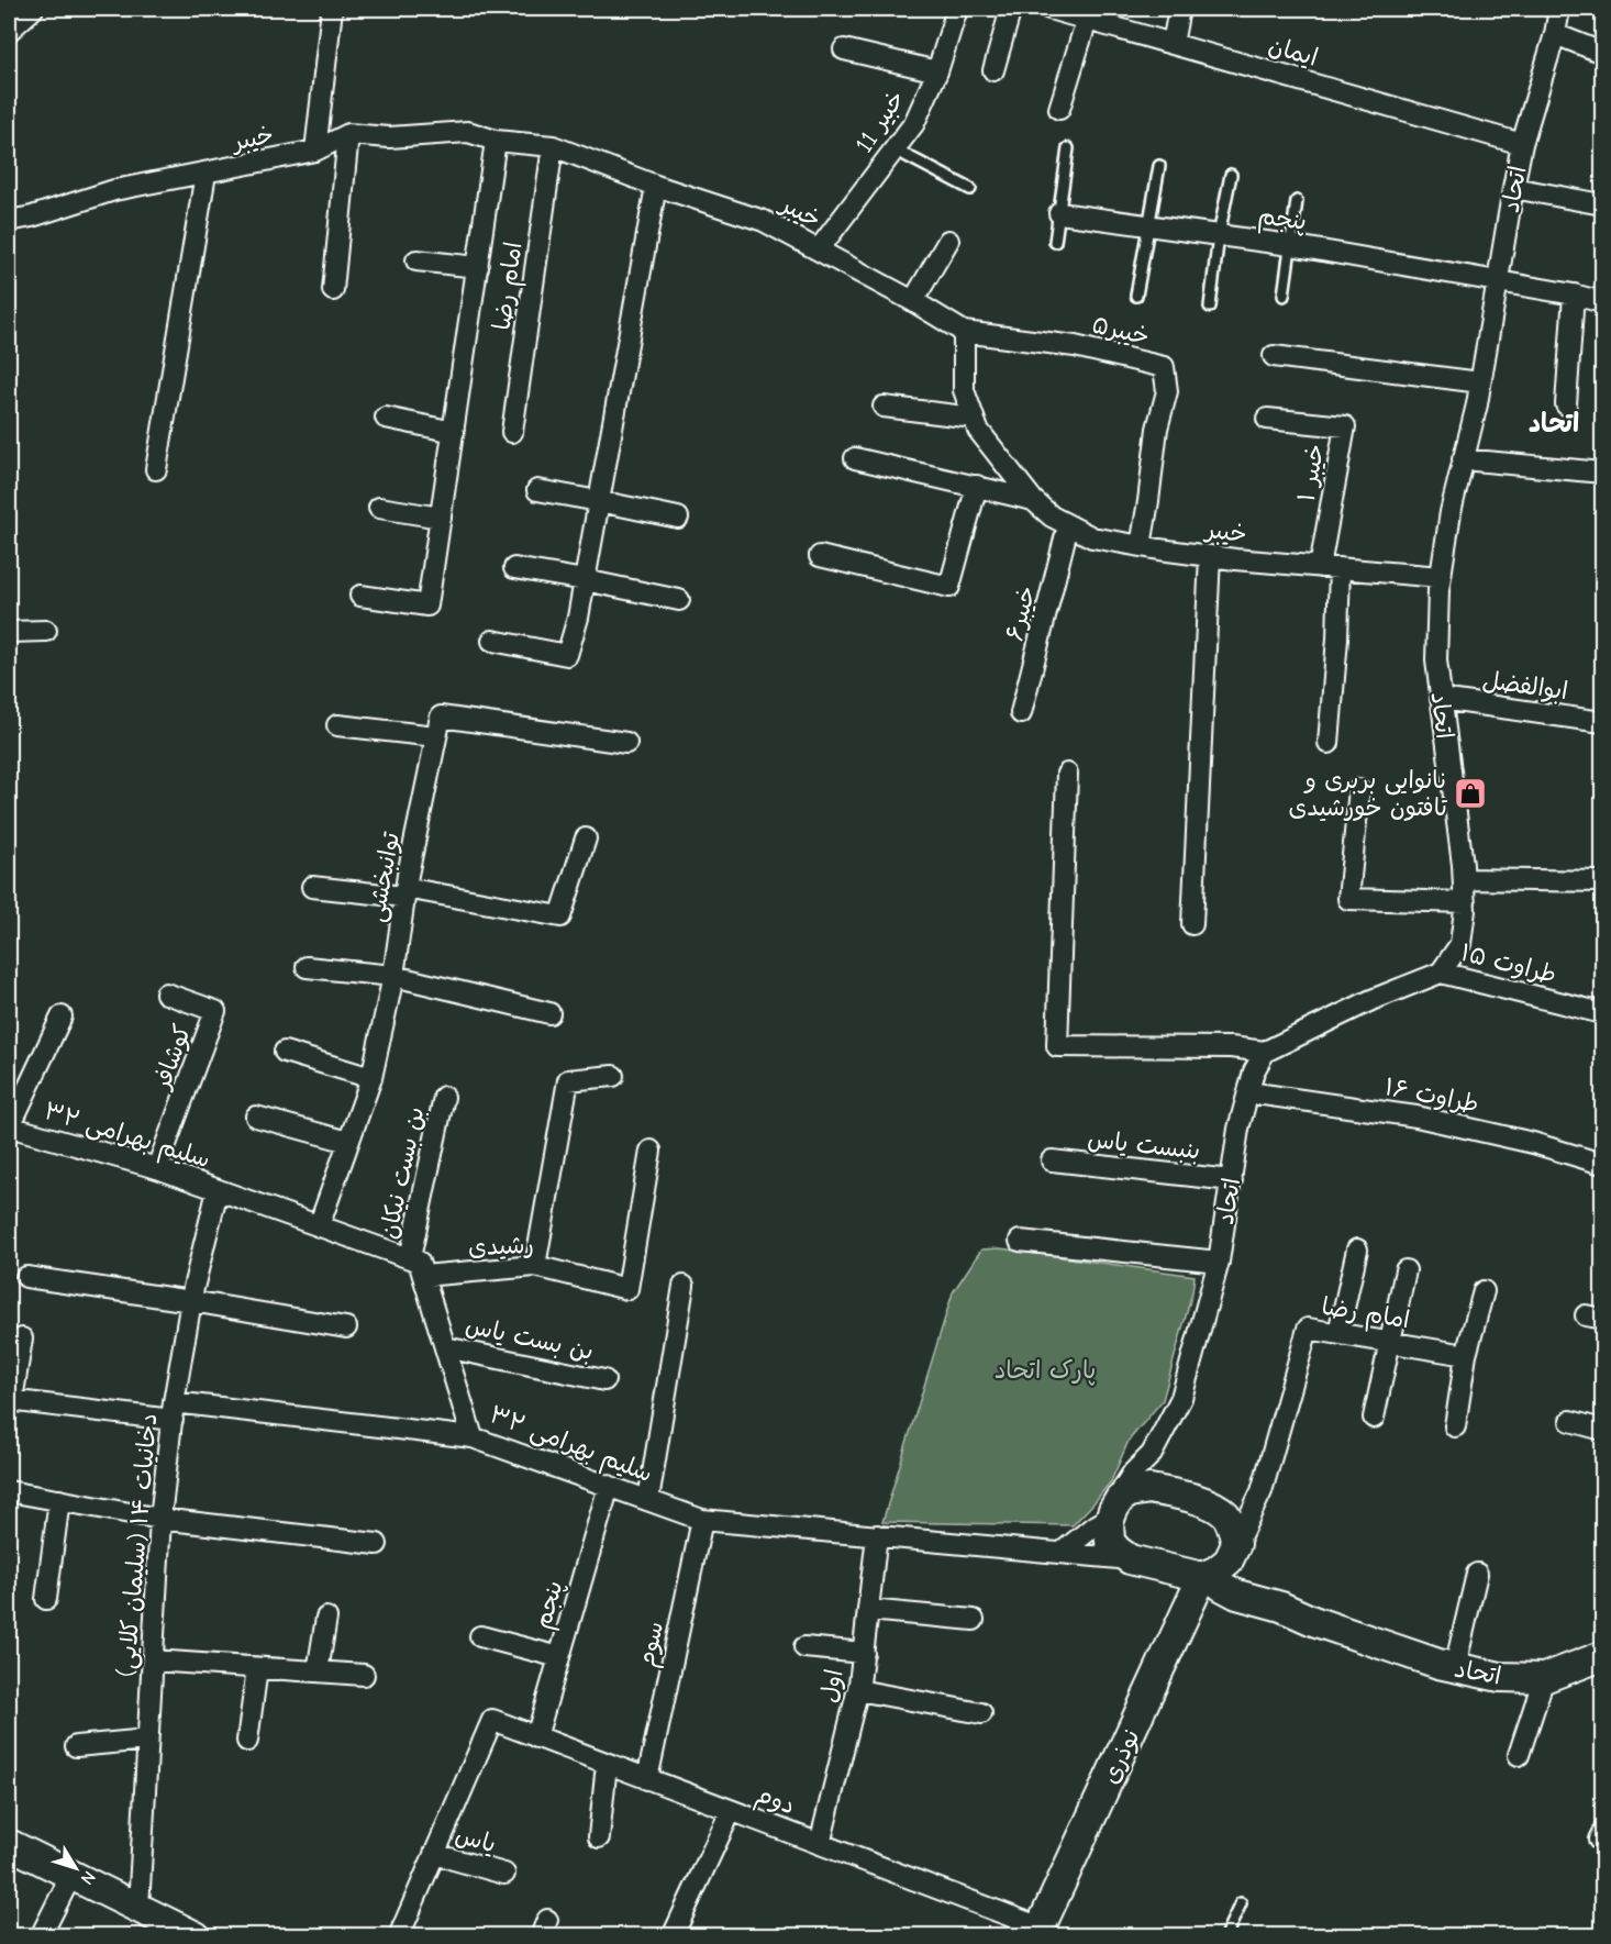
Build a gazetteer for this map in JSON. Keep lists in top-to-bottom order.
{
  "streets": {
    "street": [
      "ایمان",
      "خبیر 11",
      "خیبر",
      "اتحاد",
      "پنجم",
      "امام رضا",
      "خیبر۵",
      "خیبر ۱",
      "خیبر۶",
      "ابوالفضل",
      "توانبخشی",
      "طراوت ۱۵",
      "کوشافر",
      "طراوت ۱۶",
      "سلیم بهرامی ۳۲",
      "بنبست یاس",
      "بن بست نیکان",
      "رشیدی",
      "بن بست یاس",
      "دخانیات ۱۴ (سلیمان کلایی)",
      "سوم",
      "اول",
      "نوذری",
      "دوم",
      "یاس"
    ]
  },
  "crossings": [
    ["ایمان", "اتحاد"],
    ["خبیر 11", "خیبر"],
    ["خیبر", "اتحاد"],
    ["خیبر", "امام رضا"],
    ["خیبر", "خیبر۵"],
    ["خیبر", "خیبر ۱"],
    ["خیبر", "خیبر۶"],
    ["اتحاد", "پنجم"],
    ["اتحاد", "امام رضا"],
    ["اتحاد", "ابوالفضل"],
    ["اتحاد", "طراوت ۱۵"],
    ["اتحاد", "طراوت ۱۶"],
    ["اتحاد", "سلیم بهرامی ۳۲"],
    ["اتحاد", "بنبست یاس"],
    ["اتحاد", "نوذری"],
    ["پنجم", "سلیم بهرامی ۳۲"],
    ["پنجم", "دوم"],
    ["امام رضا", "سلیم بهرامی ۳۲"],
    ["امام رضا", "نوذری"],
    ["توانبخشی", "سلیم بهرامی ۳۲"],
    ["کوشافر", "سلیم بهرامی ۳۲"],
    ["سلیم بهرامی ۳۲", "بن بست نیکان"],
    ["سلیم بهرامی ۳۲", "رشیدی"],
    ["سلیم بهرامی ۳۲", "بن بست یاس"],
    ["سلیم بهرامی ۳۲", "دخانیات ۱۴ (سلیمان کلایی)"],
    ["سلیم بهرامی ۳۲", "سوم"],
    ["سلیم بهرامی ۳۲", "اول"],
    ["سلیم بهرامی ۳۲", "نوذری"],
    ["سوم", "دوم"],
    ["اول", "دوم"],
    ["نوذری", "دوم"],
    ["دوم", "یاس"]
  ],
  "districts": ["اتحاد"],
  "parks": ["پارک اتحاد"],
  "places": {
    "shop": ["نانوایی بربری و تافتون خورشیدی"]
  },
  "north": "bottom right"
}
